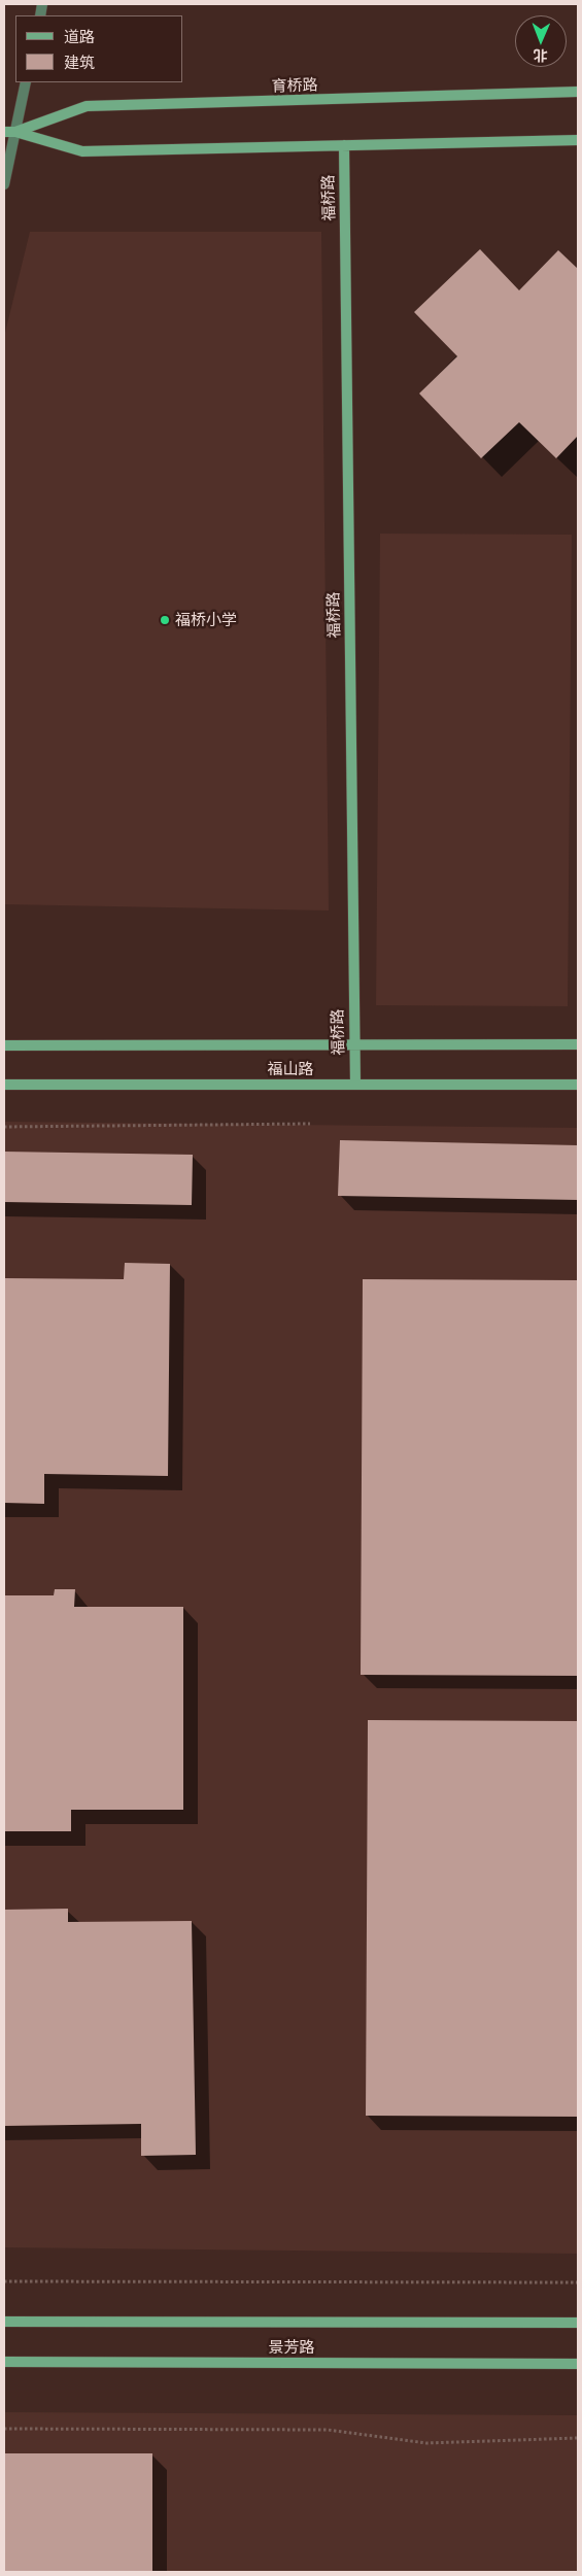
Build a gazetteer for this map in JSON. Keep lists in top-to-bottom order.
{
  "streets": {
    "street": [
      "育桥路",
      "福桥路",
      "福山路",
      "景芳路"
    ]
  },
  "crossings": [
    ["育桥路", "福桥路"],
    ["福桥路", "福山路"]
  ],
  "places": ["福桥小学"],
  "legend": ["道路", "建筑"],
  "north": "bottom"
}
